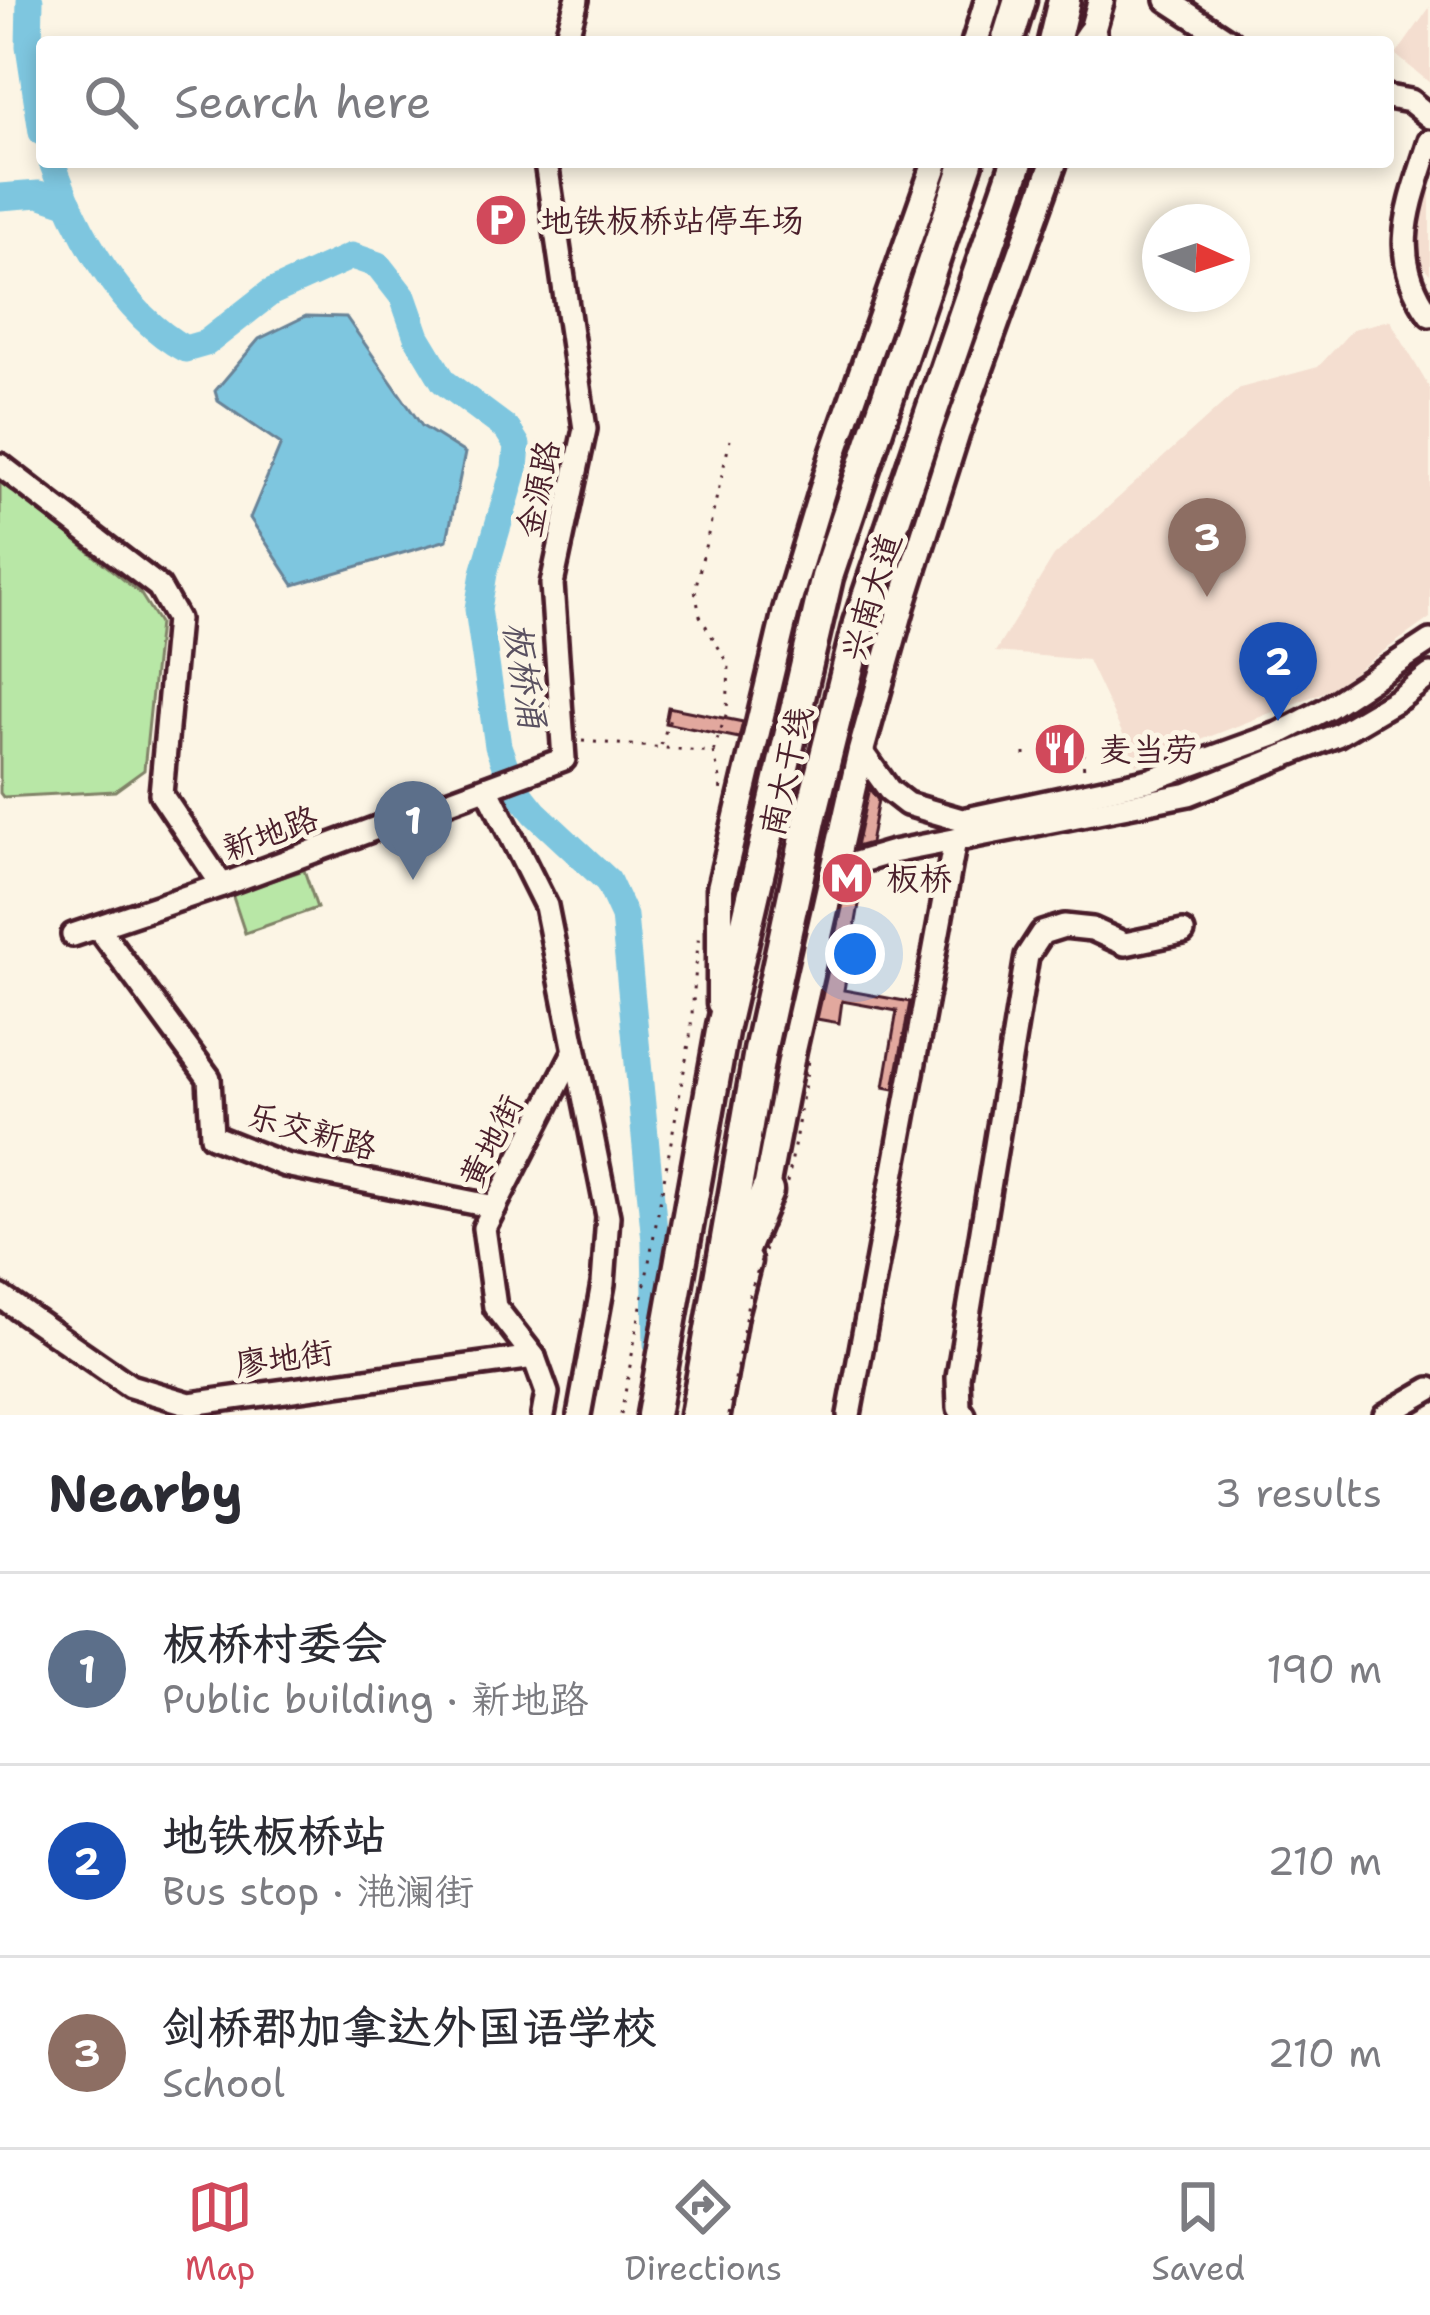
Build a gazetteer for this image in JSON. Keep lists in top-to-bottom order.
{
  "streets": {
    "highway": ["南大干线"],
    "main road": ["兴南大道"],
    "street": [
      "金源路",
      "新地路",
      "乐交新路",
      "黄地街",
      "廖地街"
    ]
  },
  "crossings": [
    ["金源路", "新地路"],
    ["新地路", "乐交新路"],
    ["乐交新路", "黄地街"],
    ["黄地街", "廖地街"]
  ],
  "water": ["板桥涌"],
  "places": {
    "parking": ["地铁板桥站停车场"],
    "restaurant": ["麦当劳"],
    "metro station": ["板桥"]
  },
  "north": "right",
  "page": {
    "search": "Search here",
    "pins": ["3", "2", "1"],
    "heading": ["Nearby", "3 results"],
    "list": [
      {
        "mark": "1",
        "name": "板桥村委会",
        "note": "Public building · 新地路",
        "value": "190 m"
      },
      {
        "mark": "2",
        "name": "地铁板桥站",
        "note": "Bus stop · 滟澜街",
        "value": "210 m"
      },
      {
        "mark": "3",
        "name": "剑桥郡加拿达外国语学校",
        "note": "School",
        "value": "210 m"
      }
    ],
    "nav": ["Map", "Directions", "Saved"]
  }
}
